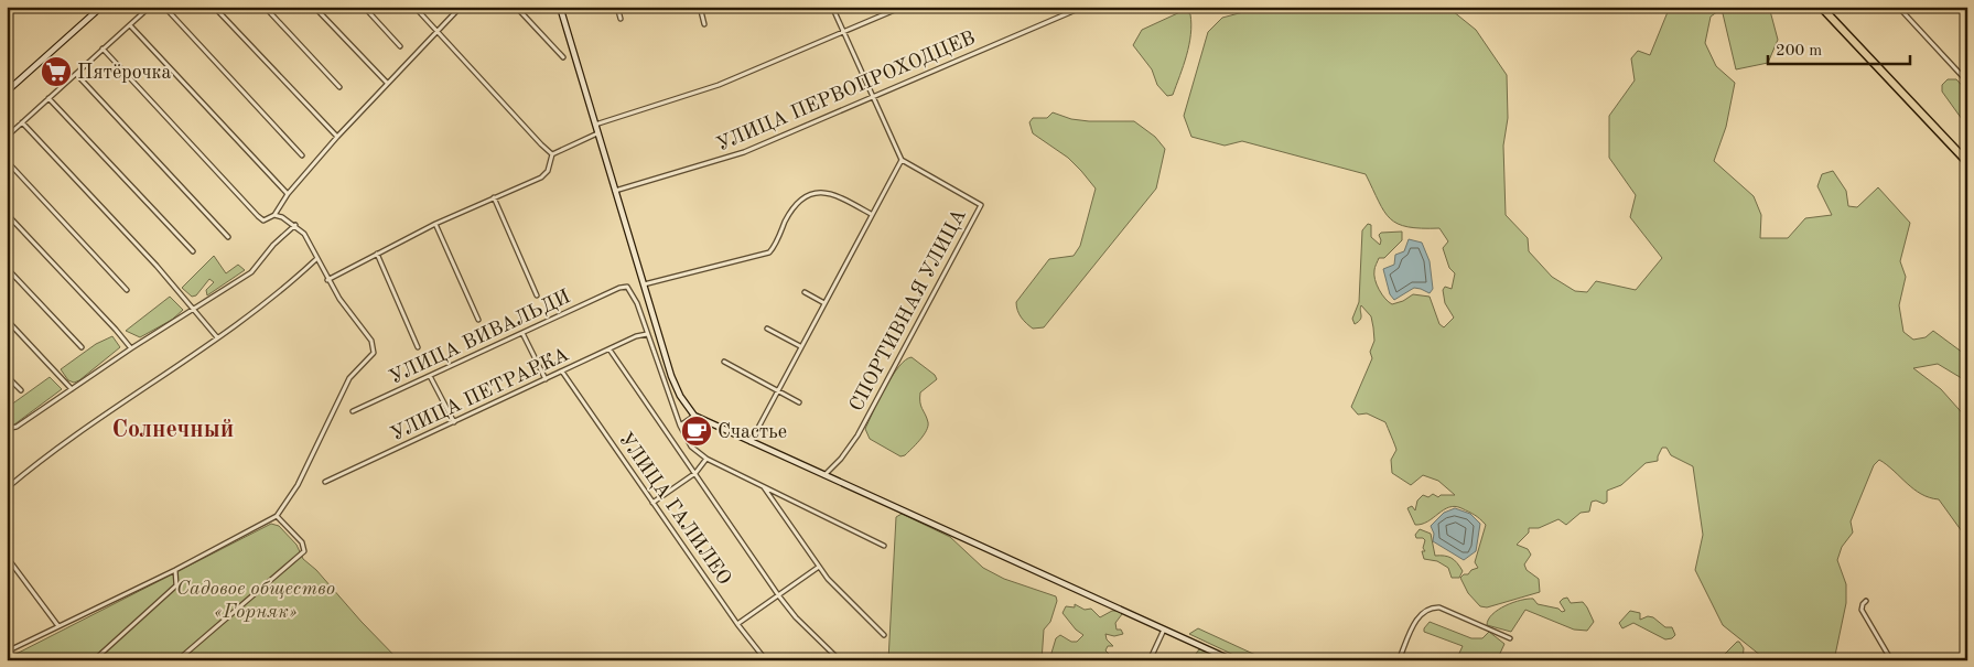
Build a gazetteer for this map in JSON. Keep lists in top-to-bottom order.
{
  "streets": {
    "street": [
      "УЛИЦА ПЕРВОПРОХОДЦЕВ",
      "СПОРТИВНАЯ УЛИЦА",
      "УЛИЦА ВИВАЛЬДИ",
      "УЛИЦА ПЕТРАРКА",
      "УЛИЦА ГАЛИЛЕО"
    ]
  },
  "crossings": [
    ["УЛИЦА ВИВАЛЬДИ", "УЛИЦА ПЕТРАРКА"],
    ["УЛИЦА ПЕТРАРКА", "УЛИЦА ГАЛИЛЕО"]
  ],
  "districts": ["Солнечный"],
  "parks": ["Садовое общество «Горняк»"],
  "places": {
    "supermarket": ["Пятёрочка"],
    "cafe": ["Счастье"]
  },
  "scale_bar": "200 m"
}
